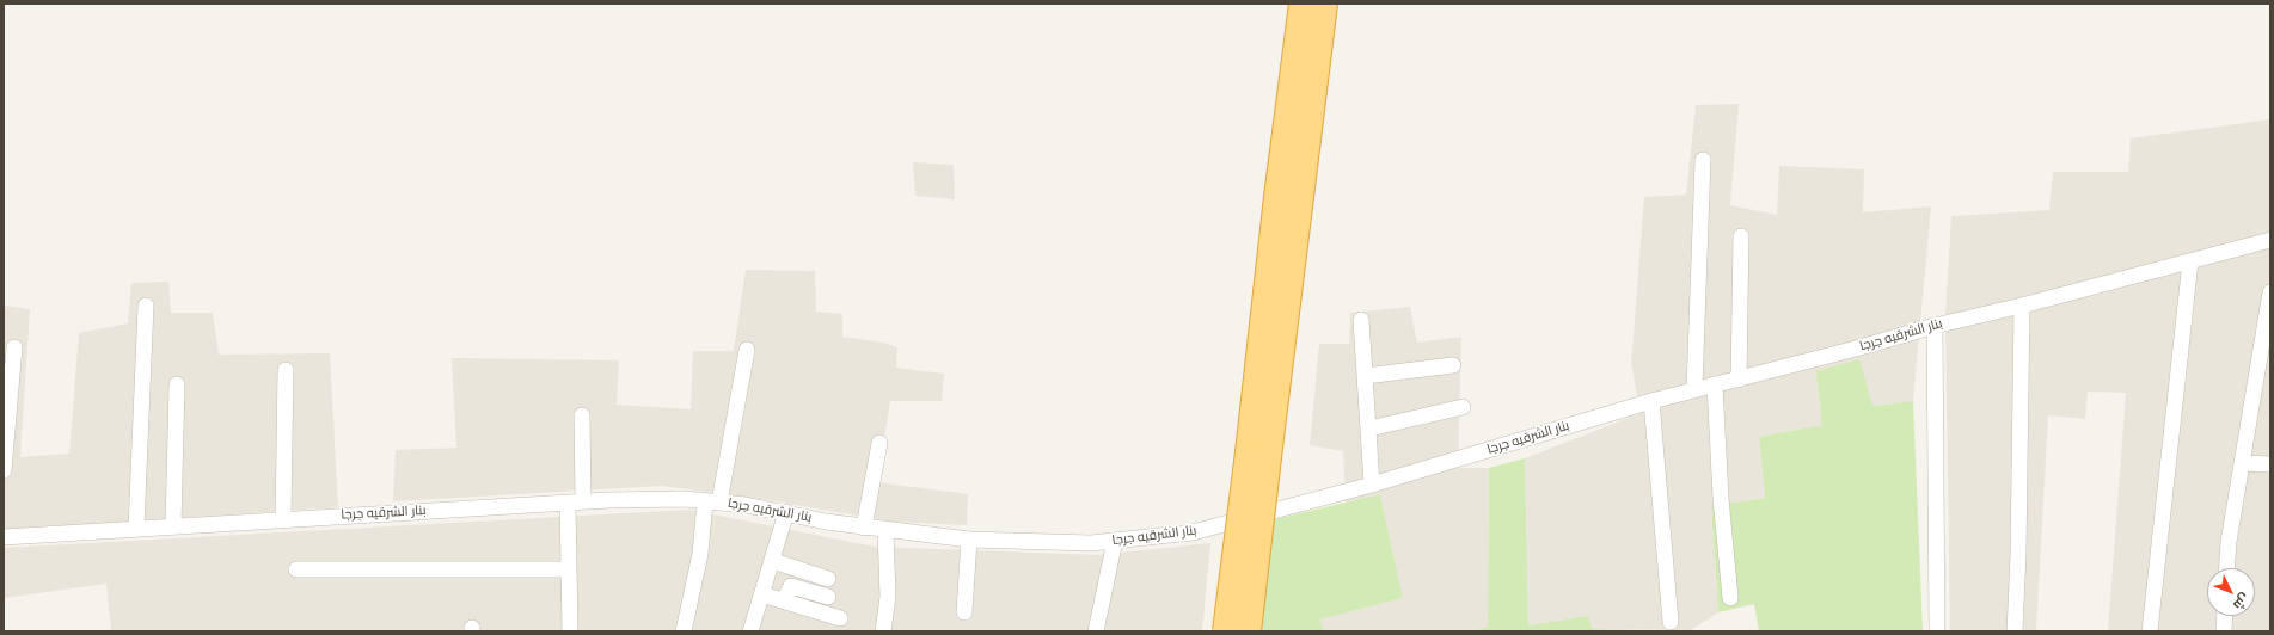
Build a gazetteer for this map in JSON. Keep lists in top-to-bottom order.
{
  "streets": {
    "street": ["بنار الشرقيه جرجا"]
  },
  "north": "bottom right"
}
